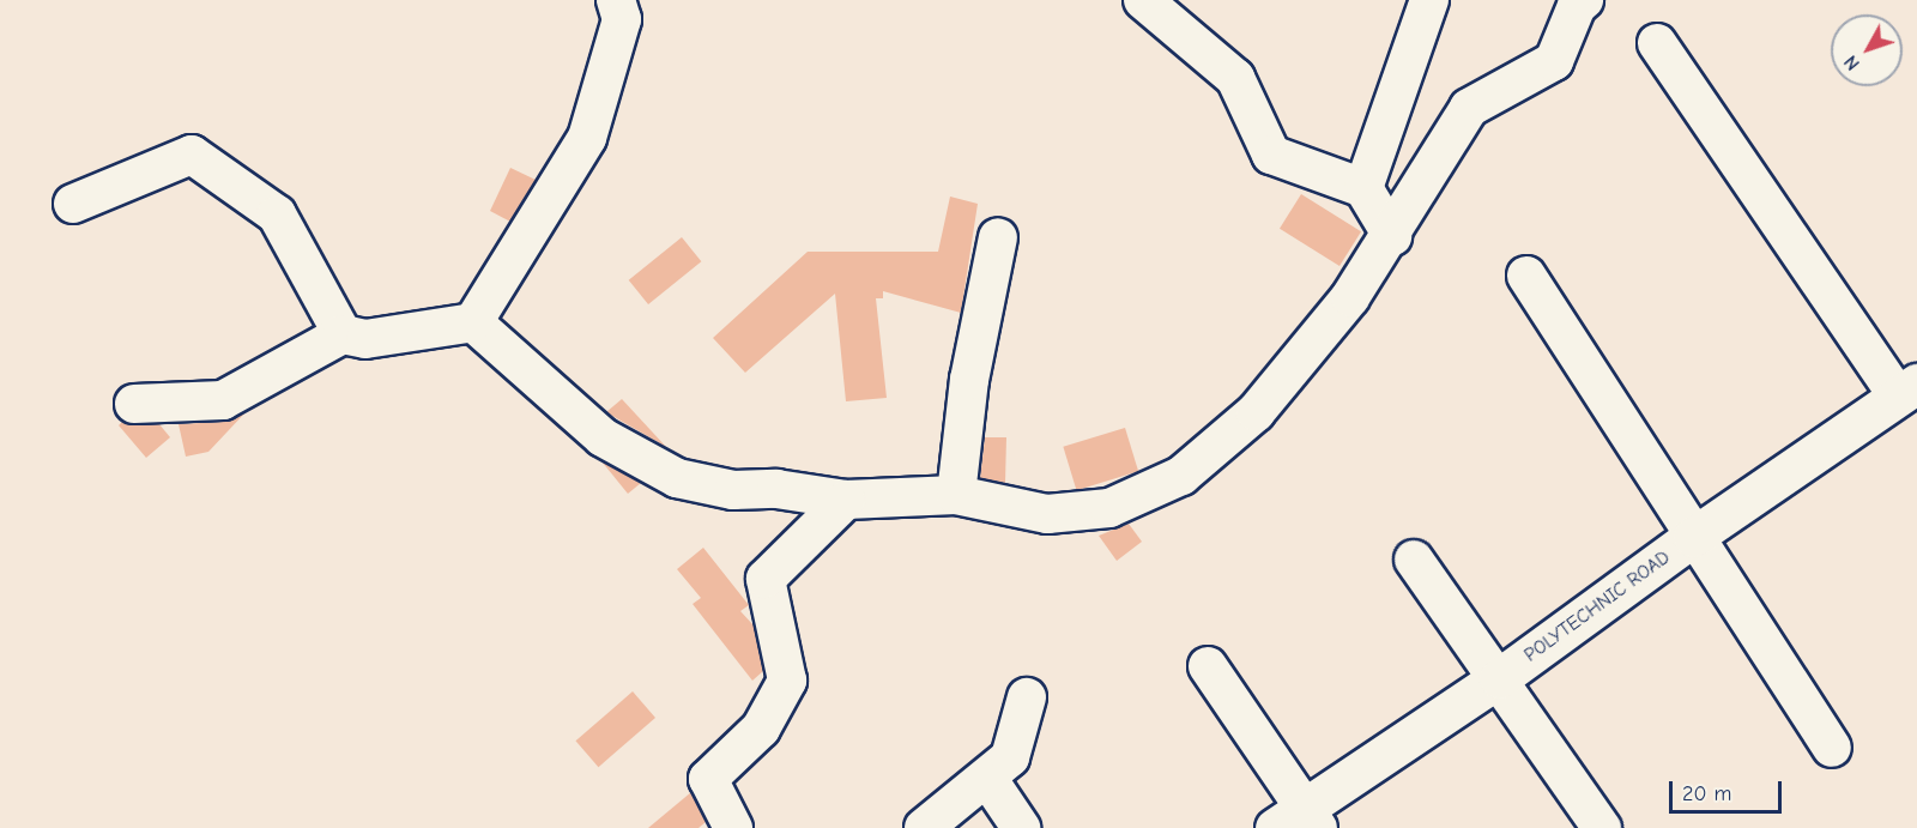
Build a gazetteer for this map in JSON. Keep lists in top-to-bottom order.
{
  "streets": {
    "street": ["POLYTECHNIC ROAD"]
  },
  "scale_bar": "20 m",
  "north": "bottom left"
}
